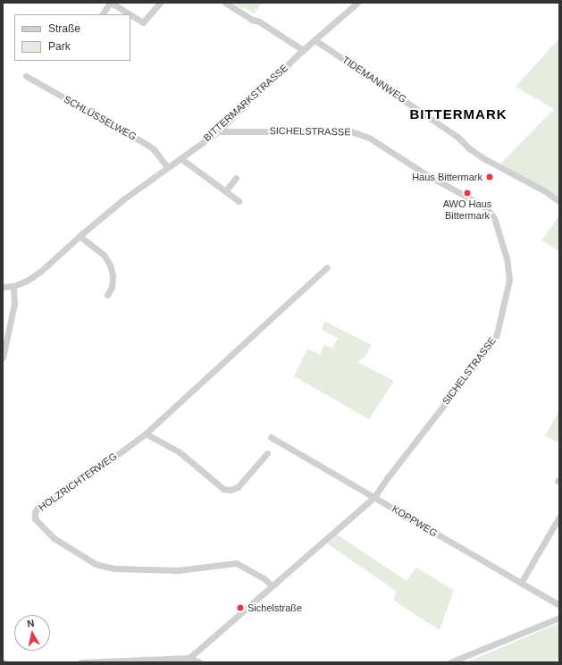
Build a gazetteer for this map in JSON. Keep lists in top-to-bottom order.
{
  "streets": {
    "street": [
      "TIDEMANNWEG",
      "BITTERMARKSTRASSE",
      "SCHLÜSSELWEG",
      "SICHELSTRASSE",
      "HOLZRICHTERWEG",
      "KOPPWEG"
    ]
  },
  "crossings": [
    ["TIDEMANNWEG", "BITTERMARKSTRASSE"],
    ["BITTERMARKSTRASSE", "SCHLÜSSELWEG"],
    ["BITTERMARKSTRASSE", "SICHELSTRASSE"],
    ["SICHELSTRASSE", "HOLZRICHTERWEG"],
    ["SICHELSTRASSE", "KOPPWEG"]
  ],
  "districts": ["BITTERMARK"],
  "places": ["Haus Bittermark", "AWO Haus Bittermark", "Sichelstraße"],
  "legend": ["Straße", "Park"],
  "north": "top"
}
